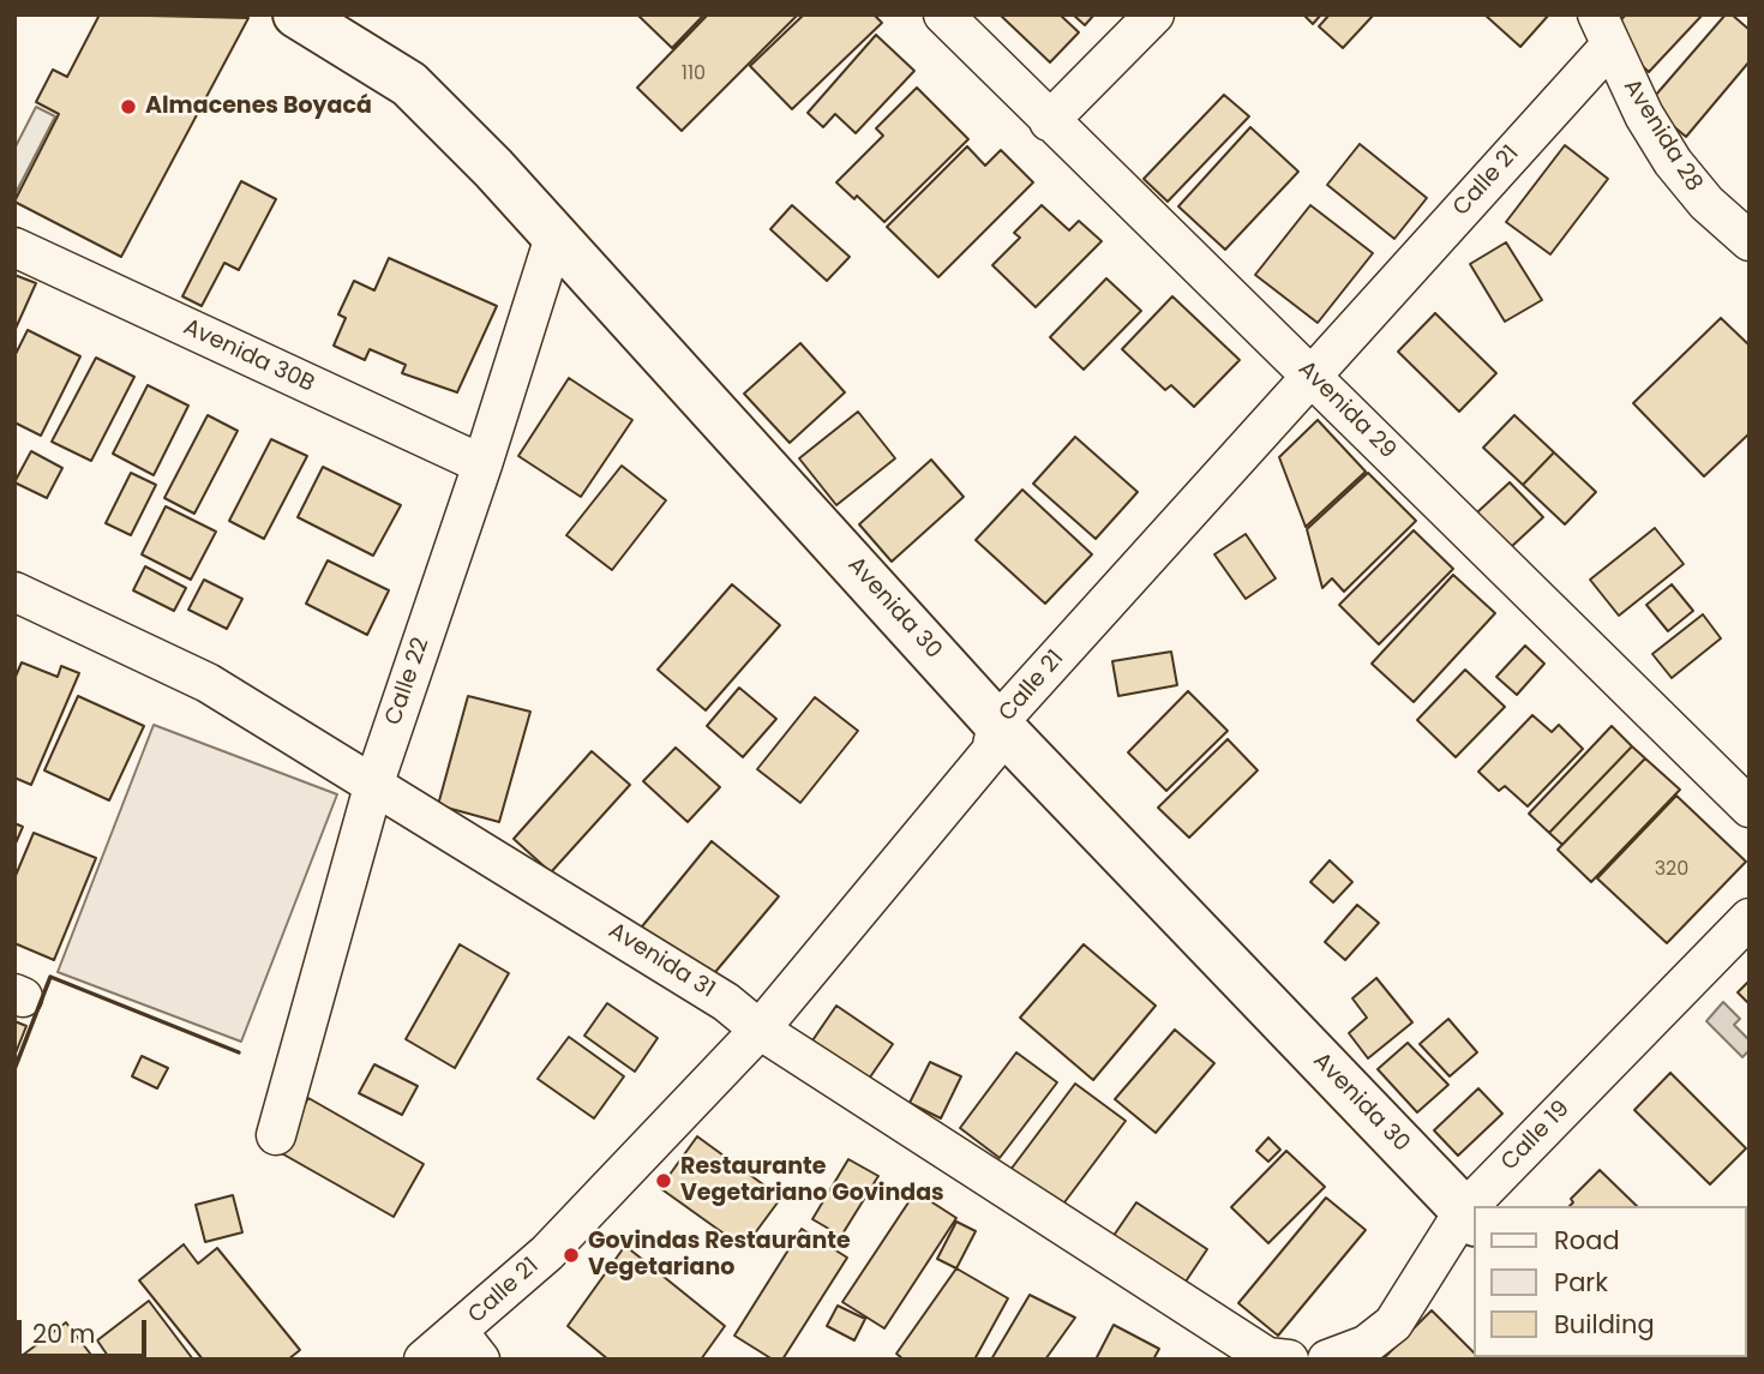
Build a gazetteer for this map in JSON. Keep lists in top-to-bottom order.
{
  "streets": {
    "street": [
      "Avenida 28",
      "Calle 21",
      "Avenida 30B",
      "Avenida 29",
      "Avenida 30",
      "Calle 22",
      "Avenida 31",
      "Calle 19"
    ]
  },
  "crossings": [
    ["Avenida 28", "Calle 21"],
    ["Calle 21", "Avenida 29"],
    ["Calle 21", "Avenida 30"],
    ["Calle 21", "Avenida 31"],
    ["Avenida 30B", "Calle 22"],
    ["Avenida 30", "Calle 22"],
    ["Avenida 30", "Calle 19"],
    ["Calle 22", "Avenida 31"]
  ],
  "places": ["Almacenes Boyacá", "Restaurante Vegetariano Govindas", "Govindas Restaurante Vegetariano"],
  "house_numbers": ["110", "320"],
  "legend": ["Road", "Park", "Building"],
  "scale_bar": "20 m"
}
